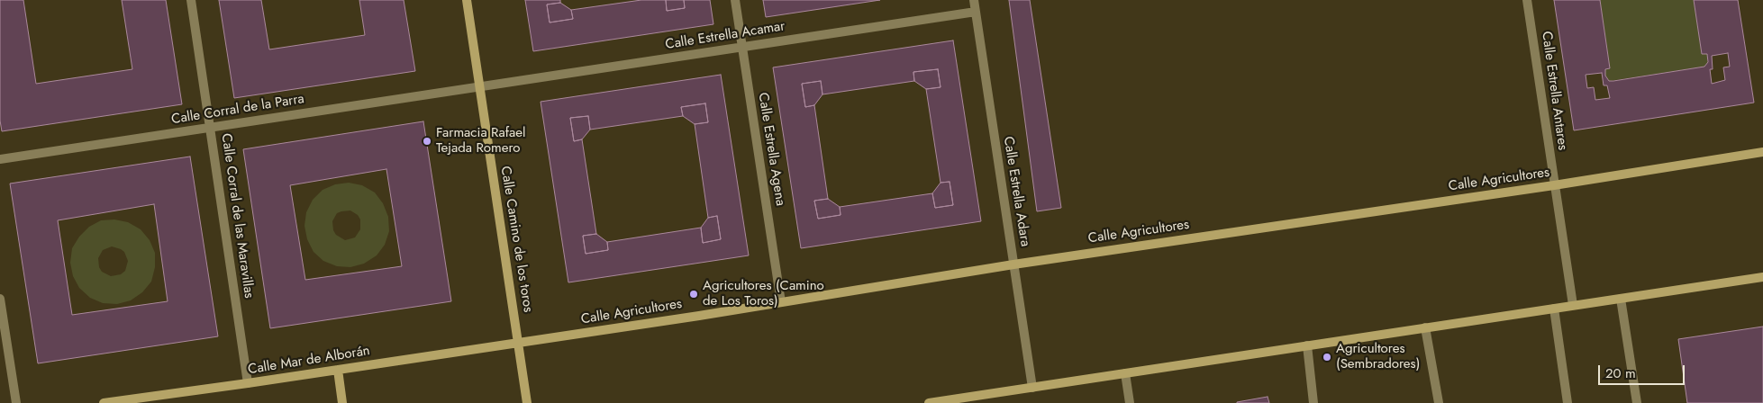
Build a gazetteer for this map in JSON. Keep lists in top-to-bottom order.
{
  "streets": {
    "street": [
      "Calle Estrella Acamar",
      "Calle Estrella Antares",
      "Calle Corral de la Parra",
      "Calle Estrella Agena",
      "Calle Agricultores",
      "Calle Estrella Adara",
      "Calle Corral de las Maravillas",
      "Calle Camino de los toros",
      "Calle Mar de Alborán"
    ]
  },
  "crossings": [
    ["Calle Estrella Acamar", "Calle Corral de la Parra"],
    ["Calle Estrella Acamar", "Calle Estrella Agena"],
    ["Calle Estrella Acamar", "Calle Estrella Adara"],
    ["Calle Estrella Acamar", "Calle Camino de los toros"],
    ["Calle Estrella Antares", "Calle Agricultores"],
    ["Calle Corral de la Parra", "Calle Corral de las Maravillas"],
    ["Calle Corral de la Parra", "Calle Camino de los toros"],
    ["Calle Estrella Agena", "Calle Agricultores"],
    ["Calle Agricultores", "Calle Estrella Adara"],
    ["Calle Agricultores", "Calle Camino de los toros"],
    ["Calle Agricultores", "Calle Mar de Alborán"],
    ["Calle Corral de las Maravillas", "Calle Mar de Alborán"],
    ["Calle Camino de los toros", "Calle Mar de Alborán"]
  ],
  "places": ["Farmacia Rafael Tejada Romero", "Agricultores (Camino de Los Toros)", "Agricultores (Sembradores)"],
  "scale_bar": "20 m"
}
